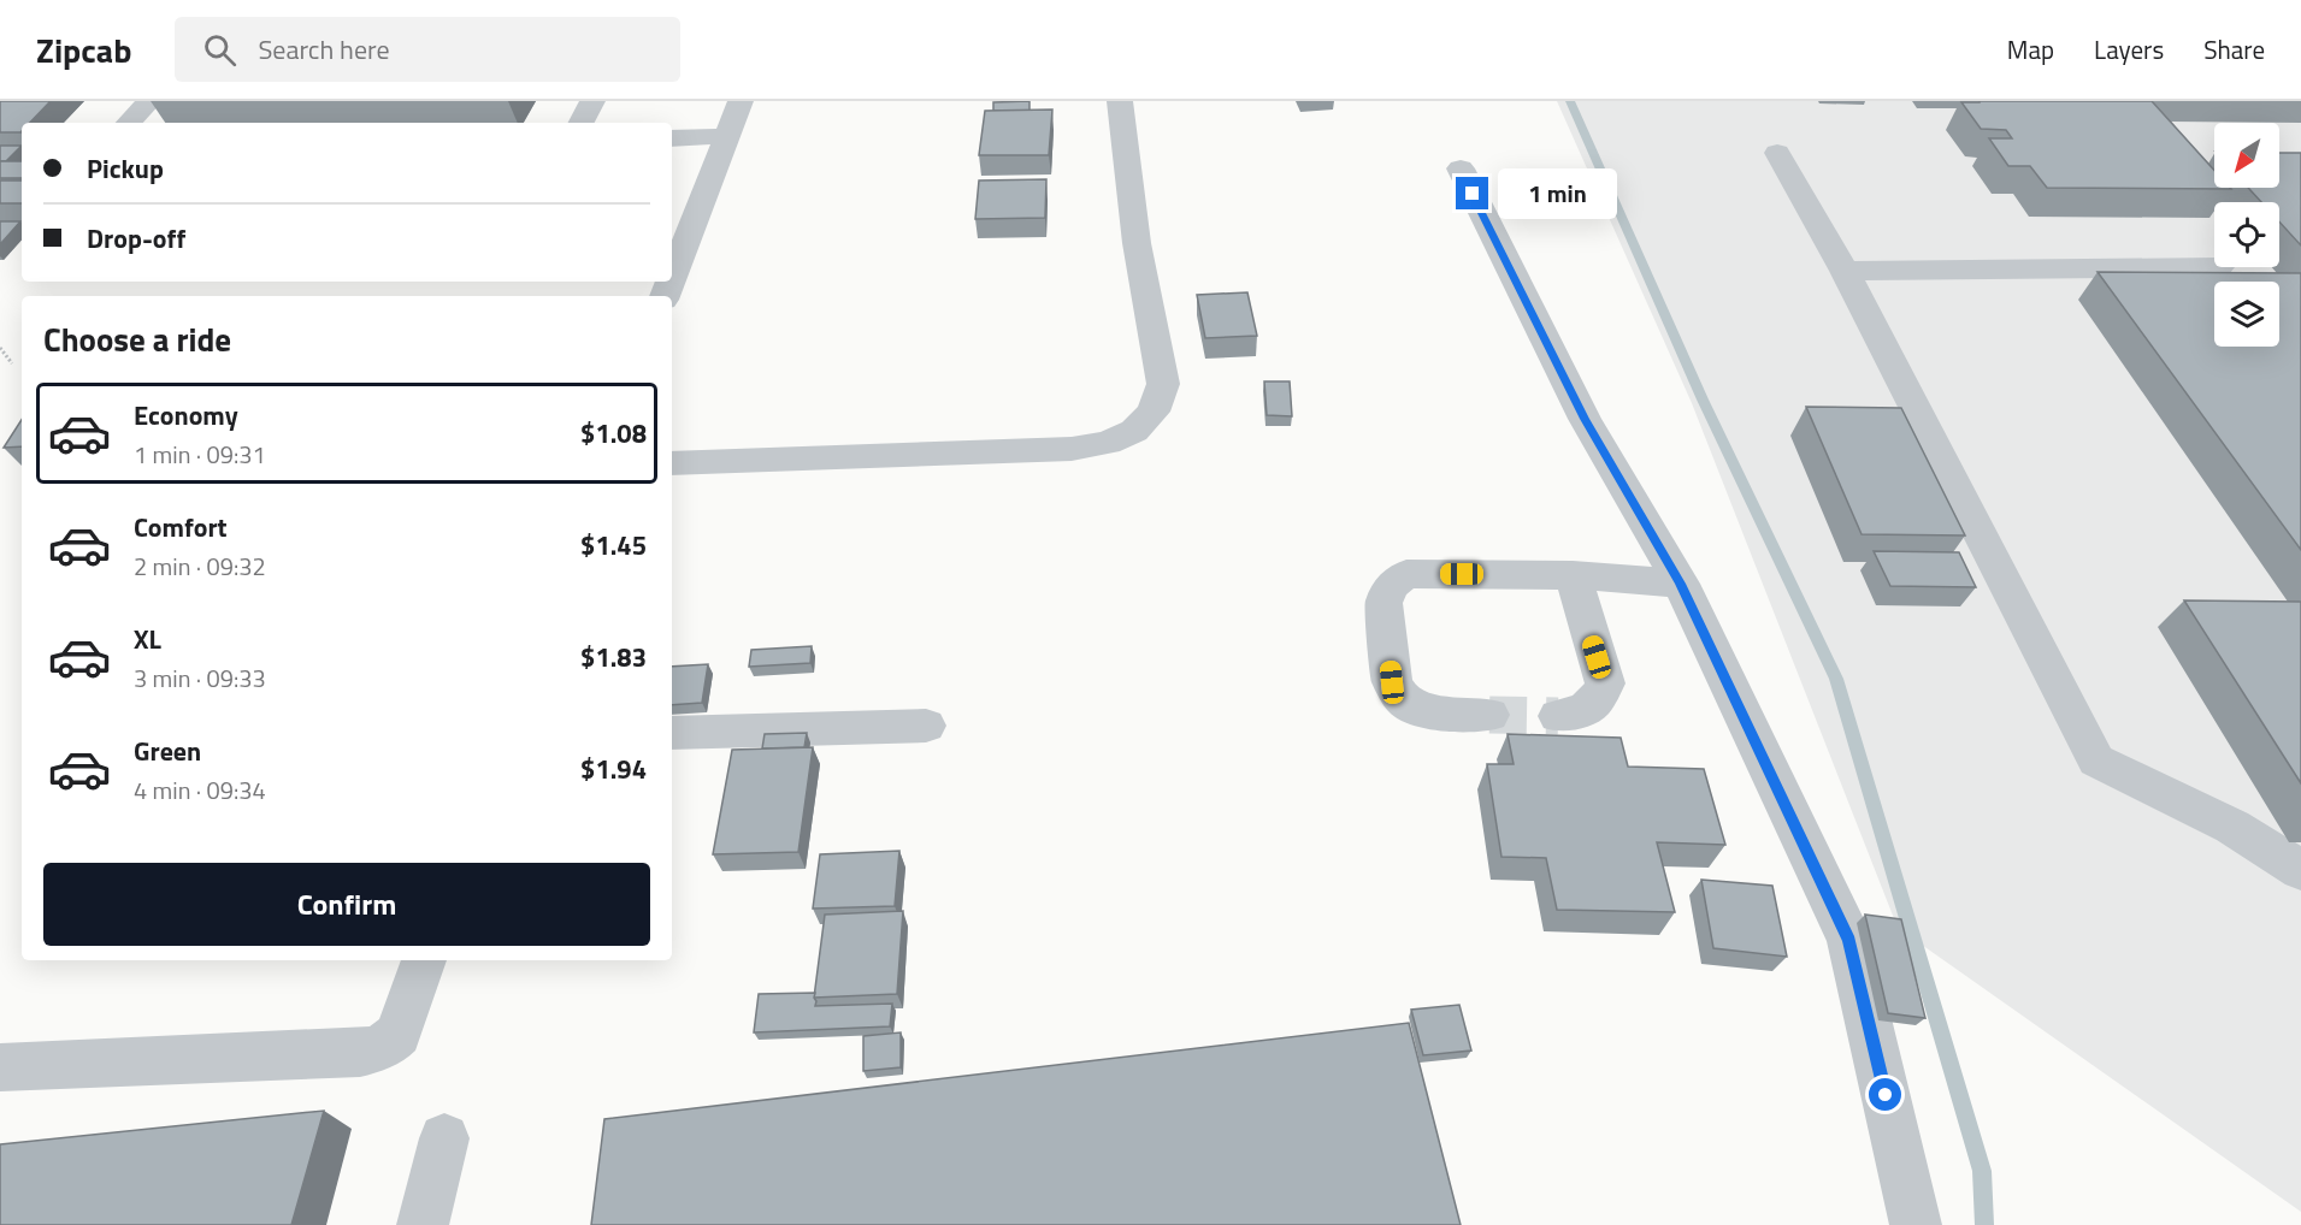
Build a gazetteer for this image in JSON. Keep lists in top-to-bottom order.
{
  "north": "bottom left",
  "page": {
    "header": "Zipcab",
    "search": "Search here",
    "nav": ["Map", "Layers", "Share"],
    "banner": ["Pickup", "Drop-off"],
    "bubble": "1 min",
    "heading": "Choose a ride",
    "list": [
      {
        "name": "Economy",
        "note": "1 min · 09:31",
        "value": "$1.08"
      },
      {
        "name": "Comfort",
        "note": "2 min · 09:32",
        "value": "$1.45"
      },
      {
        "name": "XL",
        "note": "3 min · 09:33",
        "value": "$1.83"
      },
      {
        "name": "Green",
        "note": "4 min · 09:34",
        "value": "$1.94"
      }
    ],
    "buttons": "Confirm"
  }
}
